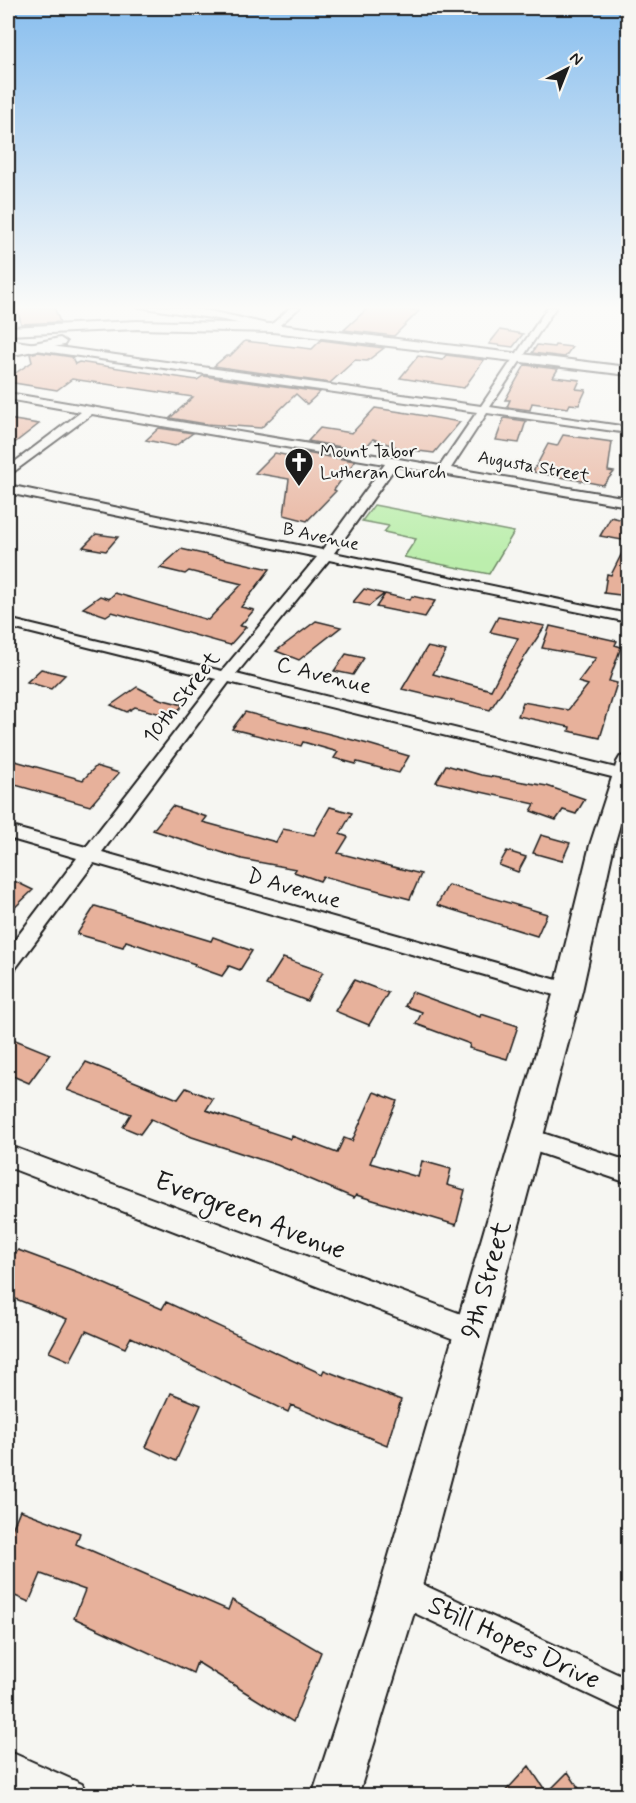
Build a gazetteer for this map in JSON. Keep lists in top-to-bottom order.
{
  "streets": {
    "main road": ["9th Street"],
    "street": [
      "Augusta Street",
      "B Avenue",
      "C Avenue",
      "10th Street",
      "D Avenue",
      "Evergreen Avenue",
      "Still Hopes Drive"
    ]
  },
  "crossings": [
    ["Augusta Street", "10th Street"],
    ["B Avenue", "10th Street"],
    ["C Avenue", "10th Street"],
    ["C Avenue", "9th Street"],
    ["10th Street", "D Avenue"],
    ["D Avenue", "9th Street"],
    ["Evergreen Avenue", "9th Street"],
    ["9th Street", "Still Hopes Drive"]
  ],
  "places": {
    "church": ["Mount Tabor Lutheran Church"]
  },
  "north": "top right"
}
